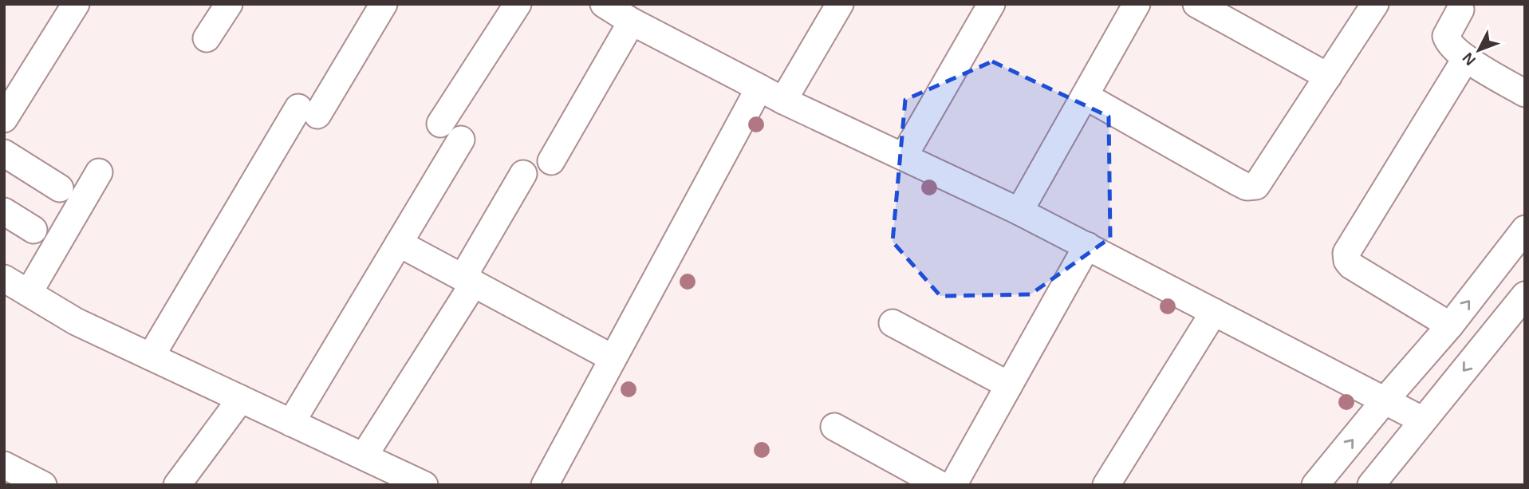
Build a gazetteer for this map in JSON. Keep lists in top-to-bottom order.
{
  "north": "bottom left"
}
